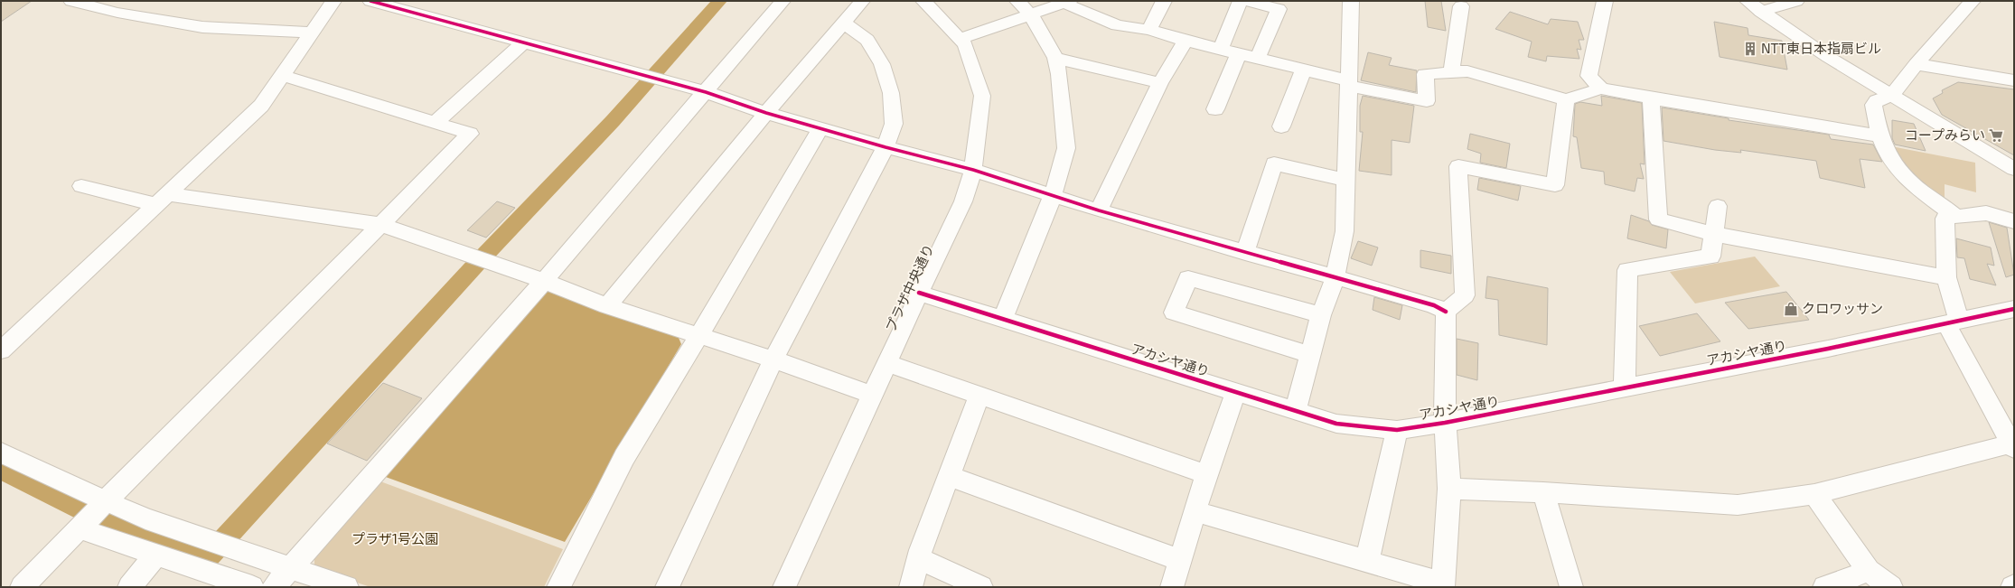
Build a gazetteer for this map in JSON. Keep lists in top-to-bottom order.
{
  "streets": {
    "street": ["プラザ中央通り", "アカシヤ通り"]
  },
  "crossings": [
    ["プラザ中央通り", "アカシヤ通り"]
  ],
  "parks": ["プラザ1号公園"],
  "places": {
    "building": ["NTT東日本指扇ビル"],
    "supermarket": ["コープみらい"],
    "shop": ["クロワッサン"]
  }
}
